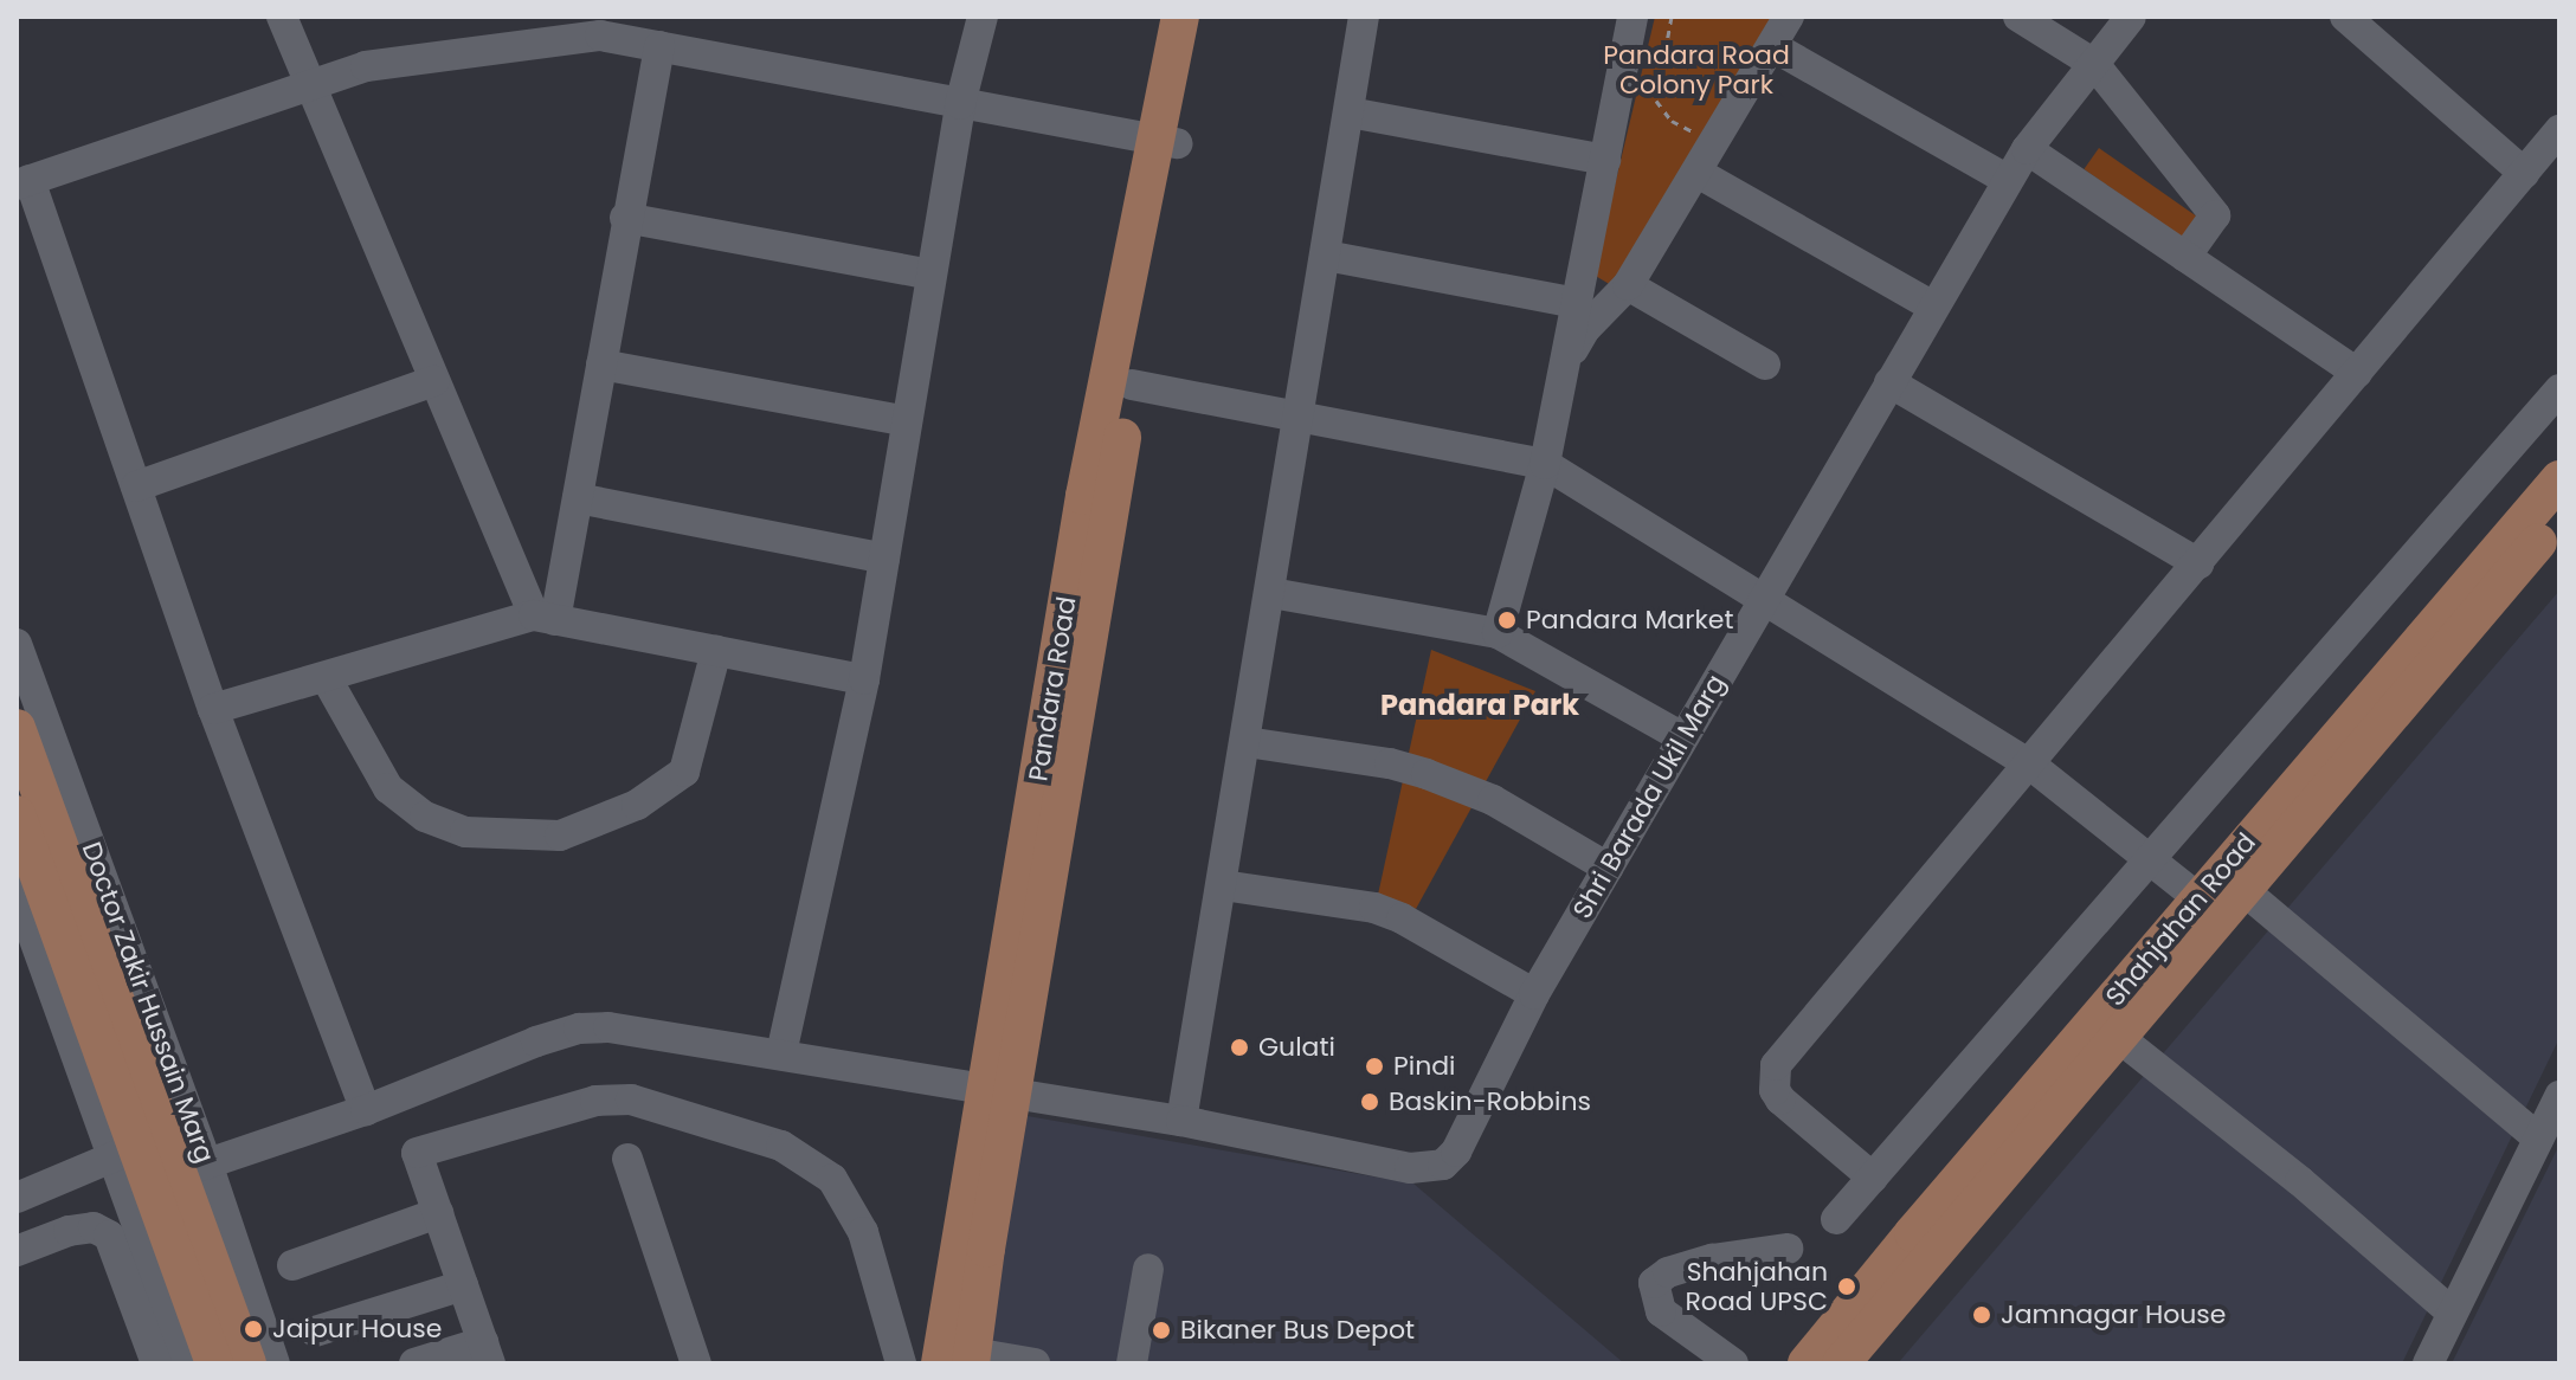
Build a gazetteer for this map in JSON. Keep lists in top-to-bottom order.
{
  "streets": {
    "main road": ["Pandara Road", "Shahjahan Road", "Doctor Zakir Hussain Marg"],
    "street": ["Shri Barada Ukil Marg"]
  },
  "crossings": [
    ["Pandara Road", "Shri Barada Ukil Marg"],
    ["Shri Barada Ukil Marg", "Doctor Zakir Hussain Marg"]
  ],
  "districts": ["Pandara Park"],
  "parks": ["Pandara Road Colony Park"],
  "places": [
    "Pandara Market",
    "Gulati",
    "Pindi",
    "Baskin-Robbins",
    "Shahjahan Road UPSC",
    "Jamnagar House",
    "Jaipur House",
    "Bikaner Bus Depot"
  ]
}
